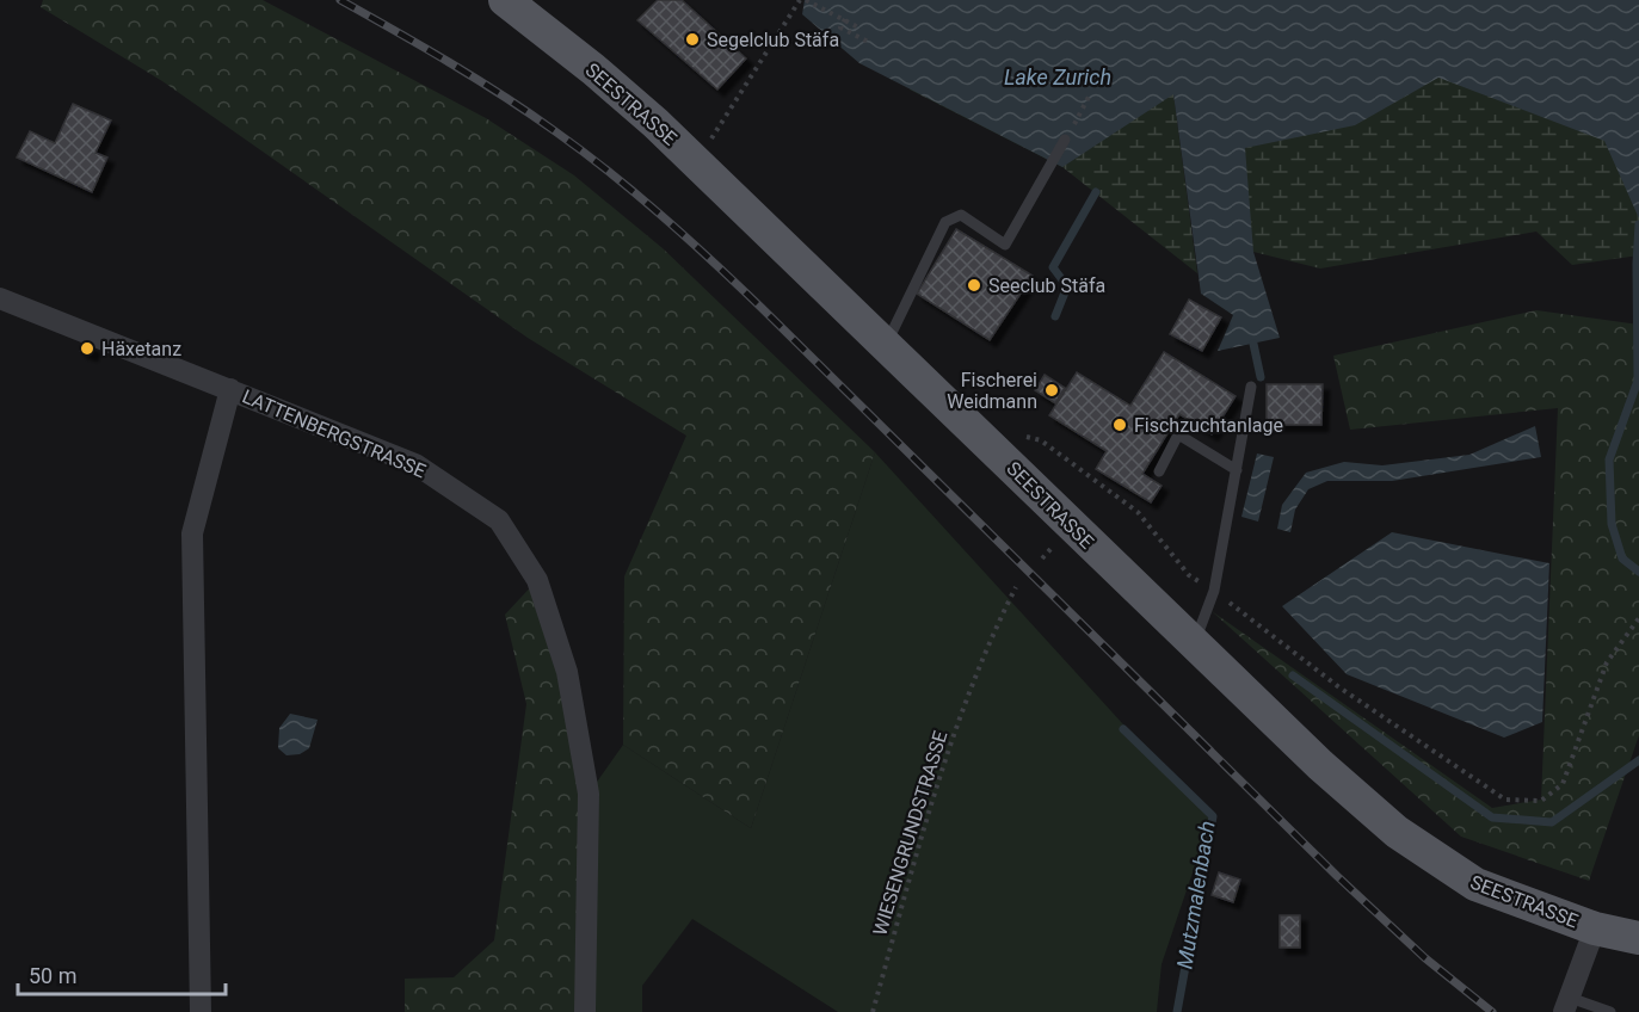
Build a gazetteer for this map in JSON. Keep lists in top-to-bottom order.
{
  "streets": {
    "main road": ["SEESTRASSE"],
    "street": ["LATTENBERGSTRASSE"],
    "path": ["WIESENGRUNDSTRASSE"]
  },
  "water": ["Lake Zurich", "Mutzmalenbach"],
  "places": [
    "Segelclub Stäfa",
    "Seeclub Stäfa",
    "Häxetanz",
    "Fischerei Weidmann",
    "Fischzuchtanlage"
  ],
  "scale_bar": "50 m"
}
